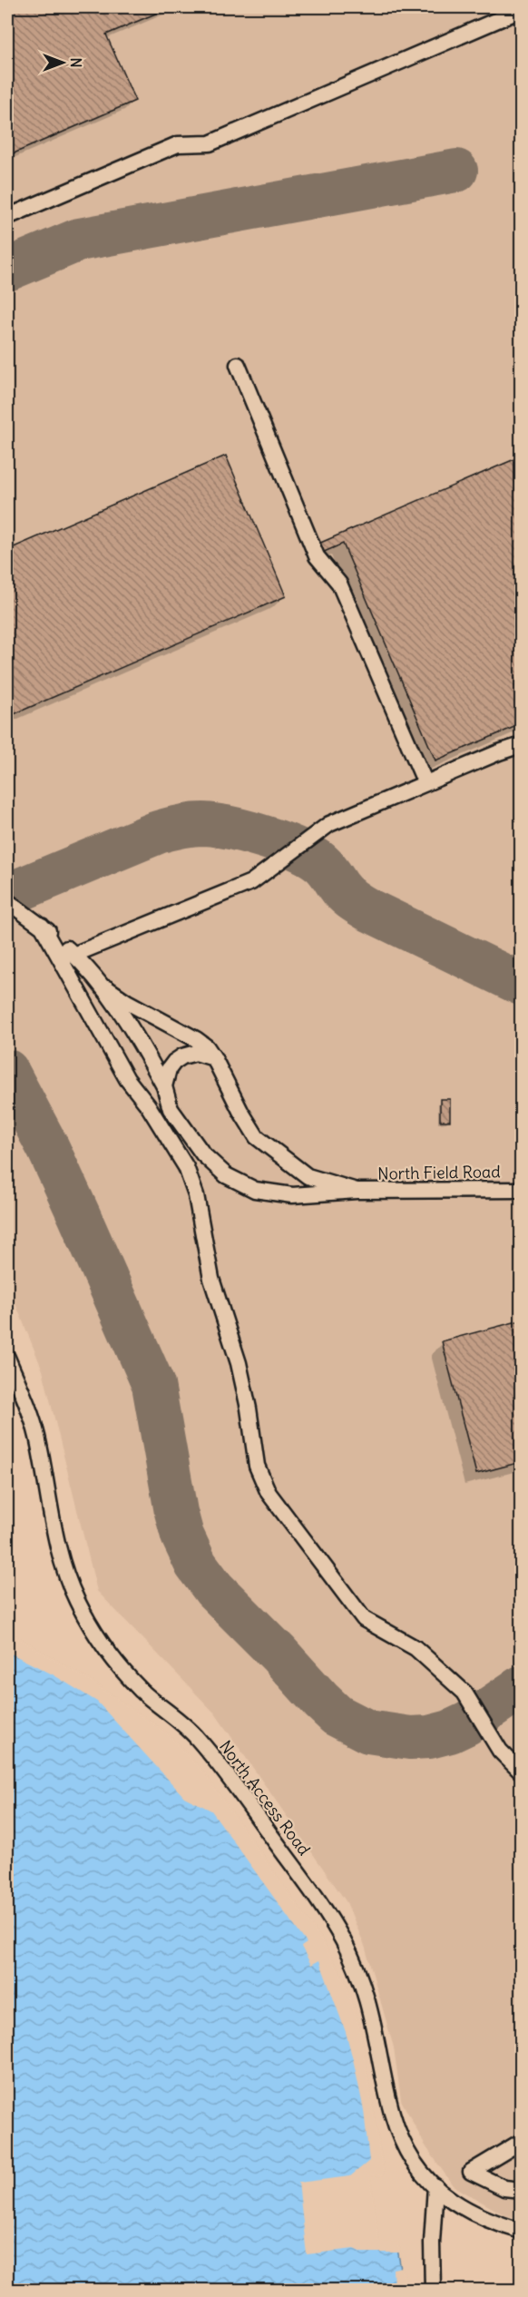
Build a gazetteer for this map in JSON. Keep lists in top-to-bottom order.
{
  "streets": {
    "street": ["North Field Road", "North Access Road"]
  },
  "north": "right"
}
